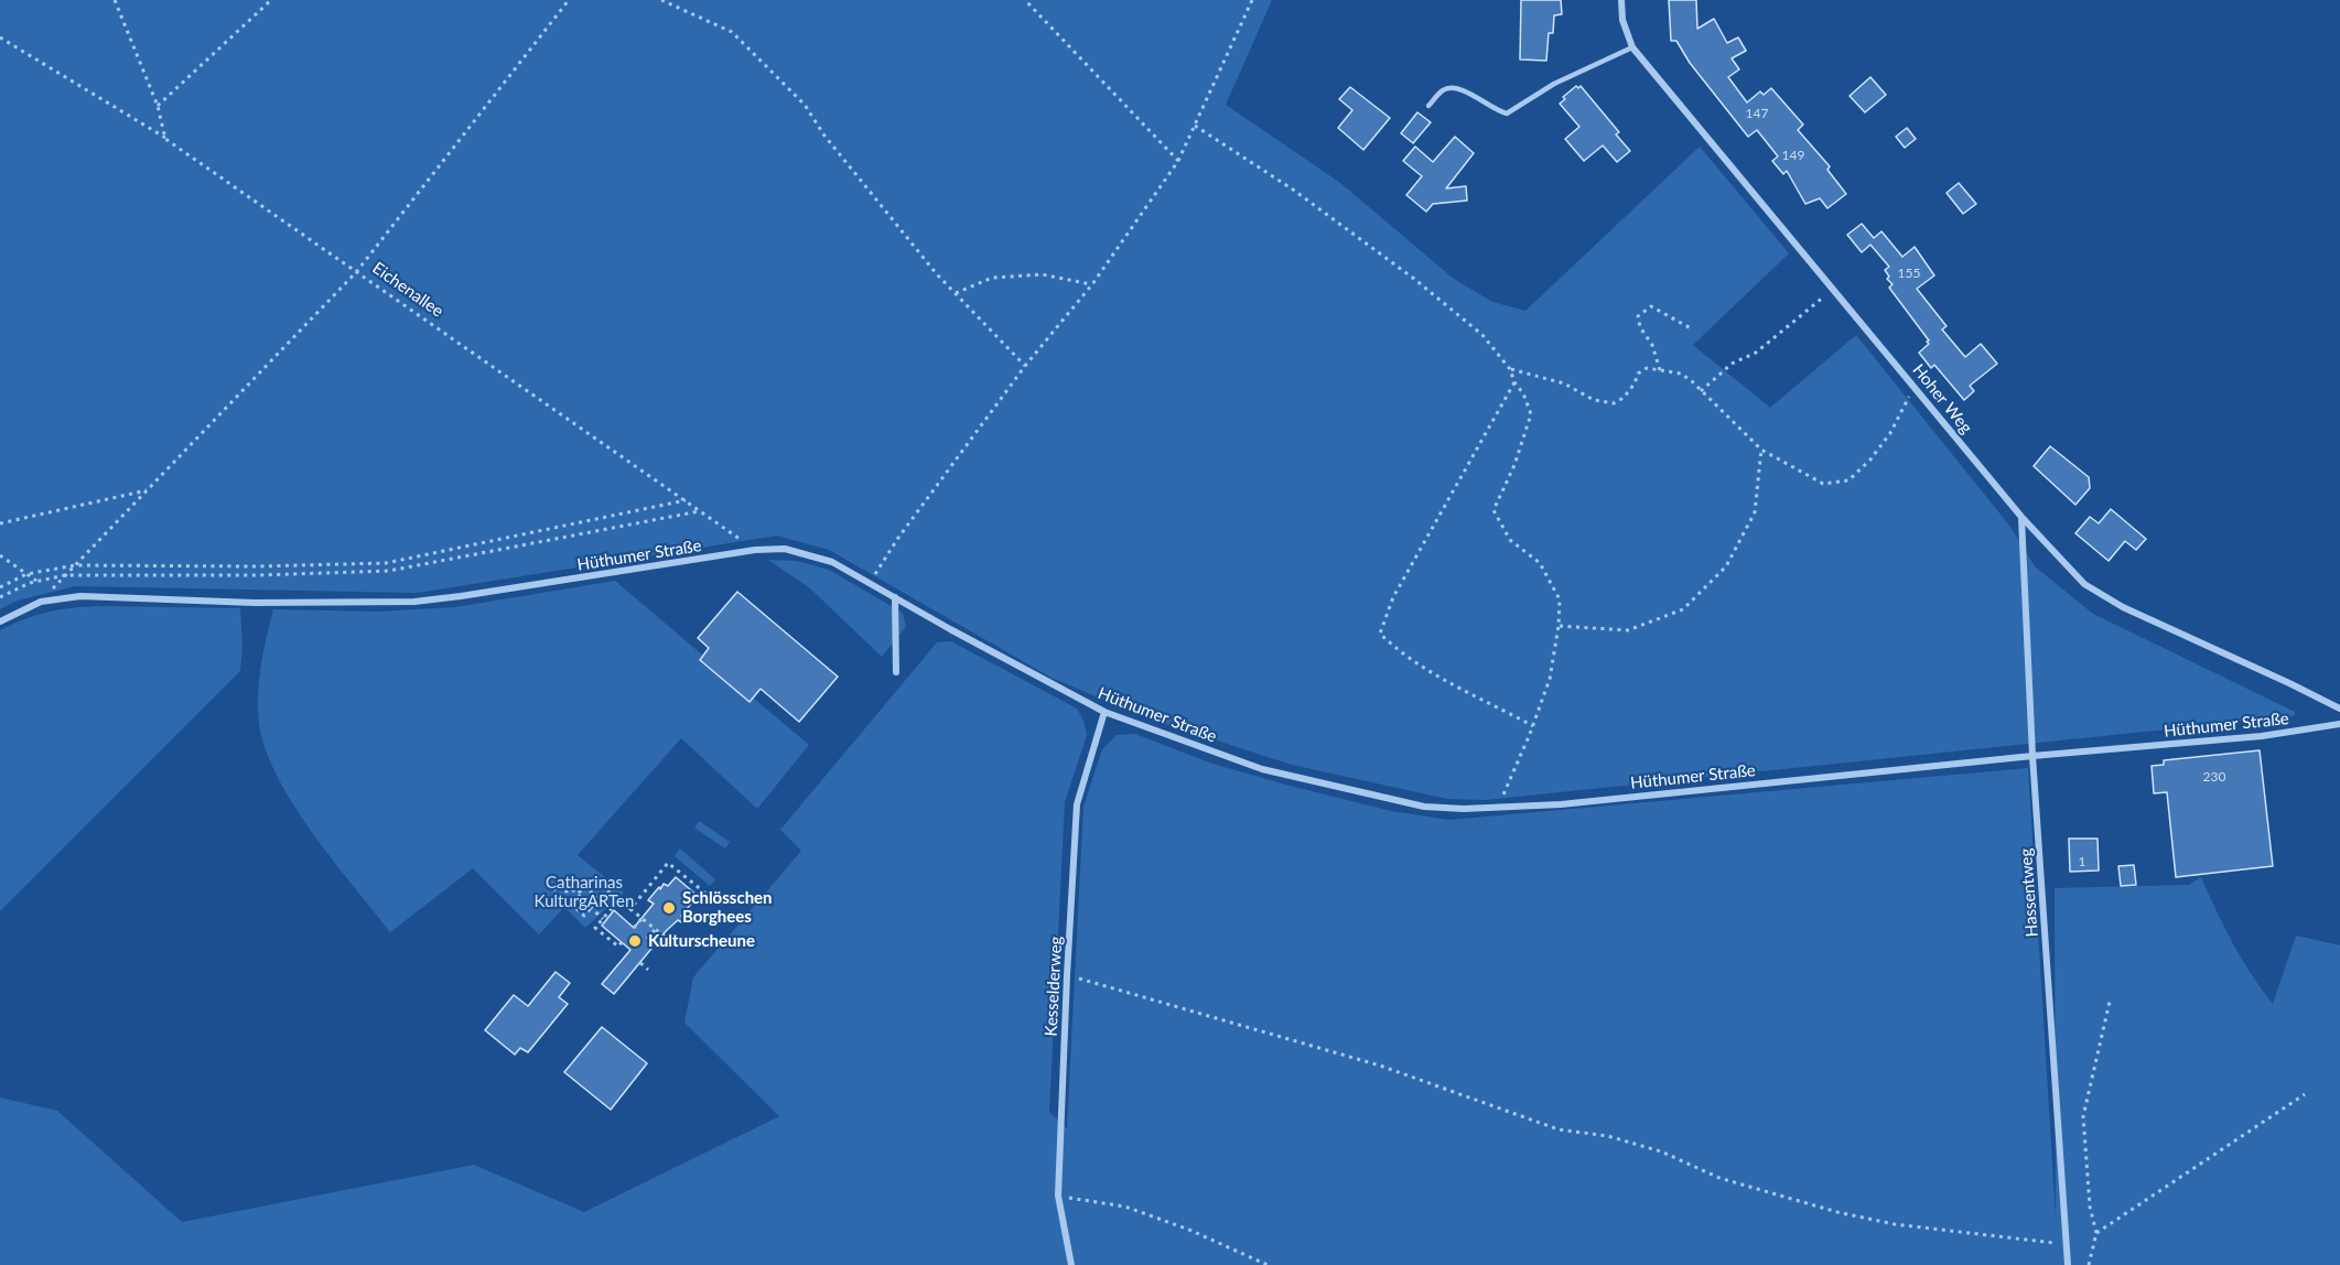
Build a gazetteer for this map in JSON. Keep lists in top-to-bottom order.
{
  "streets": {
    "street": [
      "Hoher Weg",
      "Hüthumer Straße",
      "Hassentweg",
      "Kesselderweg"
    ],
    "path": ["Eichenallee"]
  },
  "crossings": [
    ["Eichenallee", "Hüthumer Straße"],
    ["Hoher Weg", "Hassentweg"],
    ["Hüthumer Straße", "Hassentweg"],
    ["Hüthumer Straße", "Kesselderweg"]
  ],
  "parks": ["Catharinas KulturgARTen"],
  "places": ["Schlösschen Borghees", "Kulturscheune"],
  "house_numbers": [
    "147",
    "149",
    "155",
    "230",
    "1"
  ]
}
